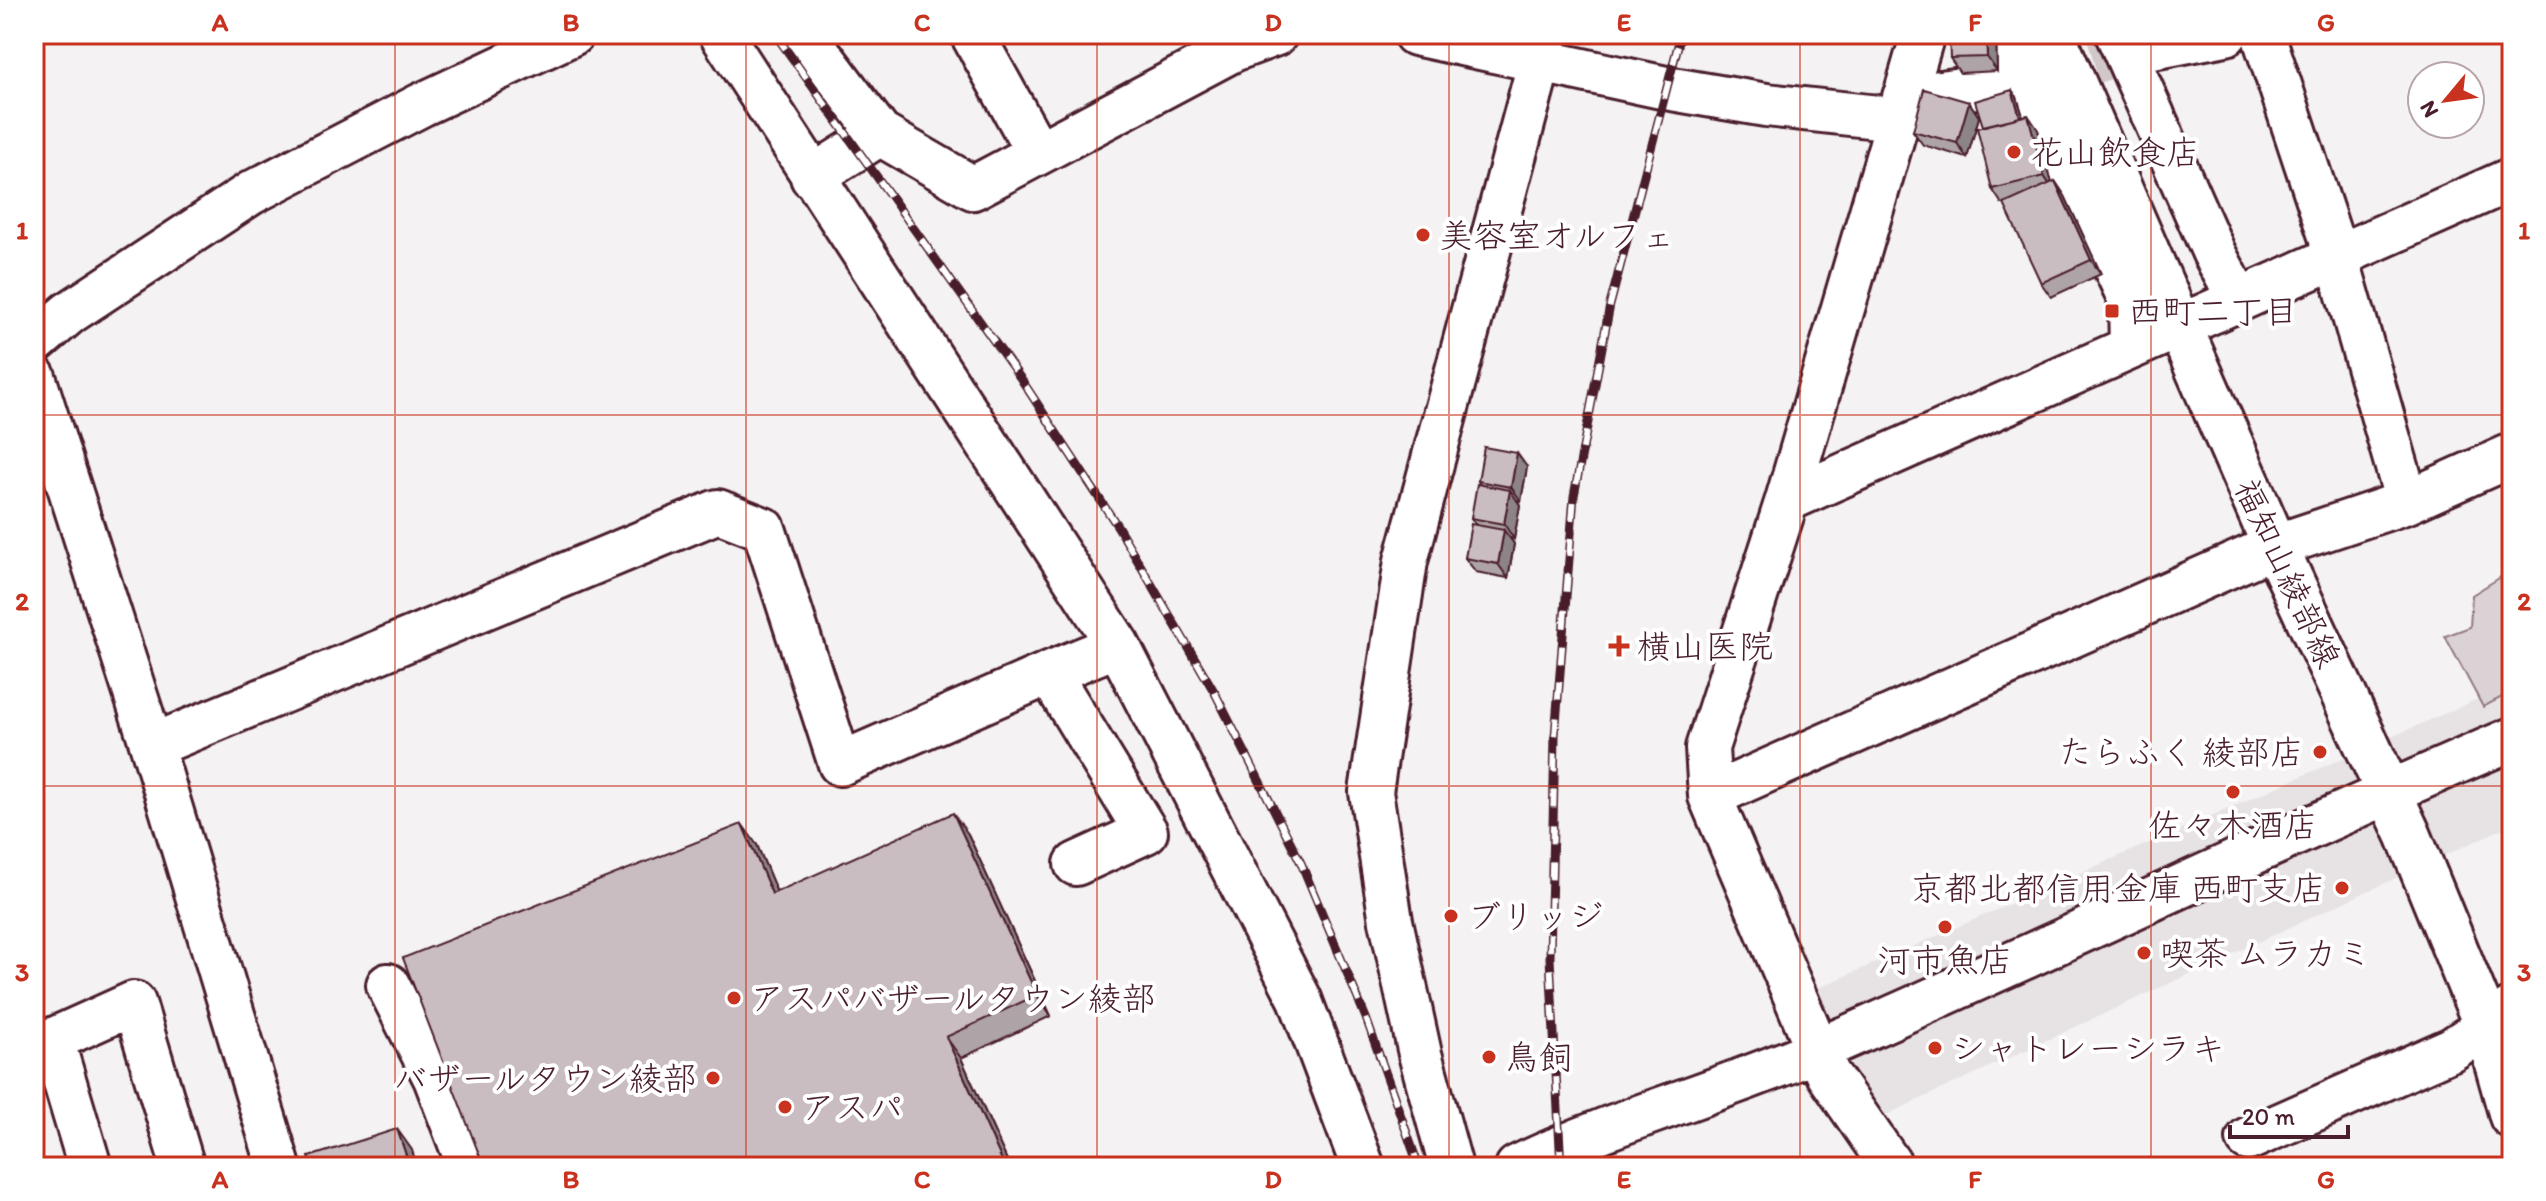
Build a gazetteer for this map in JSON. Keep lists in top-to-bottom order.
{
  "streets": {
    "main road": ["福知山綾部線"]
  },
  "places": {
    "other": [
      "花山飲食店",
      "美容室オルフェ",
      "たらふく 綾部店",
      "佐々木酒店",
      "京都北都信用金庫 西町支店",
      "ブリッジ",
      "河市魚店",
      "喫茶 ムラカミ",
      "アスパバザールタウン綾部",
      "シャトレーシラキ",
      "鳥飼",
      "バザールタウン綾部",
      "アスパ"
    ],
    "transit": ["西町二丁目"],
    "health": ["横山医院"]
  },
  "scale_bar": "20 m",
  "north": "bottom left",
  "grid": {
    "columns": [
      "A",
      "B",
      "C",
      "D",
      "E",
      "F",
      "G"
    ],
    "rows": ["1", "2", "3"]
  }
}
